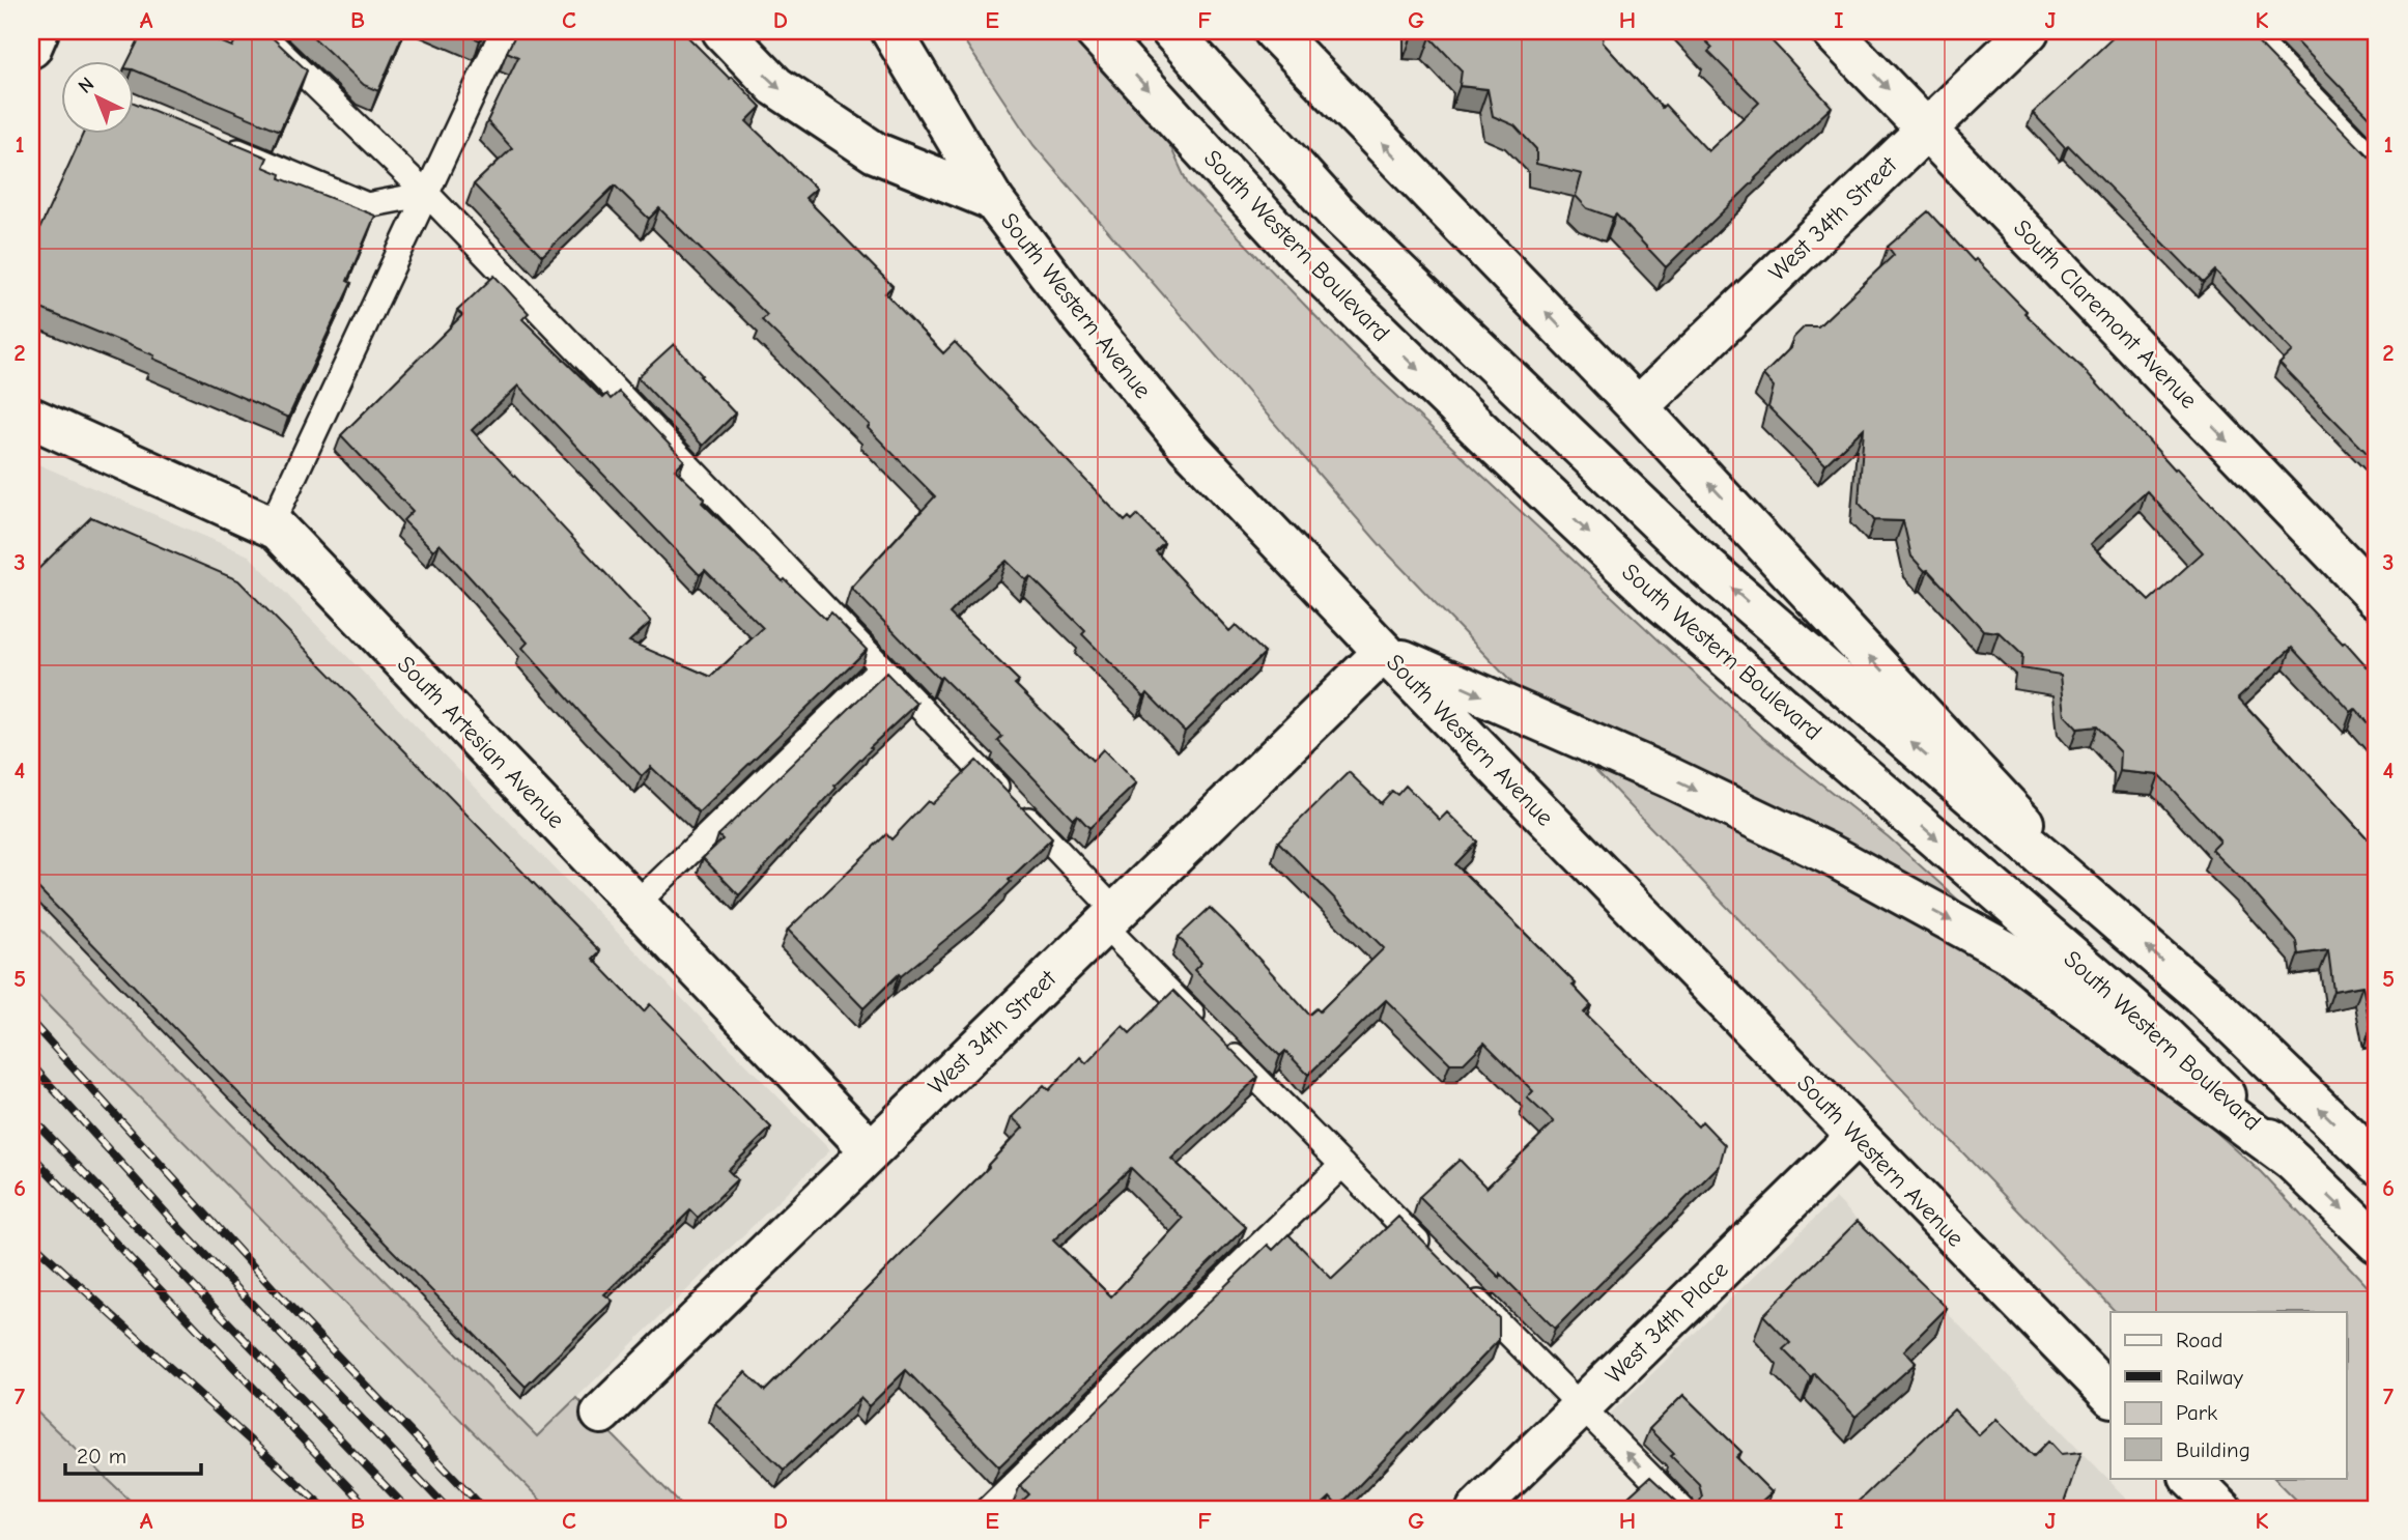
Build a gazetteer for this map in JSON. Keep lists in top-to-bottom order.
{
  "streets": {
    "street": [
      "West 34th Street",
      "South Western Boulevard",
      "South Western Avenue",
      "South Claremont Avenue",
      "South Artesian Avenue",
      "West 34th Place"
    ]
  },
  "crossings": [
    ["West 34th Street", "South Western Avenue"],
    ["West 34th Street", "South Claremont Avenue"],
    ["West 34th Street", "South Artesian Avenue"],
    ["South Western Avenue", "West 34th Place"]
  ],
  "one_way": ["South Claremont Avenue"],
  "legend": [
    "Road",
    "Railway",
    "Park",
    "Building"
  ],
  "scale_bar": "20 m",
  "north": "top left",
  "grid": {
    "columns": [
      "A",
      "B",
      "C",
      "D",
      "E",
      "F",
      "G",
      "H",
      "I",
      "J",
      "K"
    ],
    "rows": [
      "1",
      "2",
      "3",
      "4",
      "5",
      "6",
      "7"
    ]
  }
}
